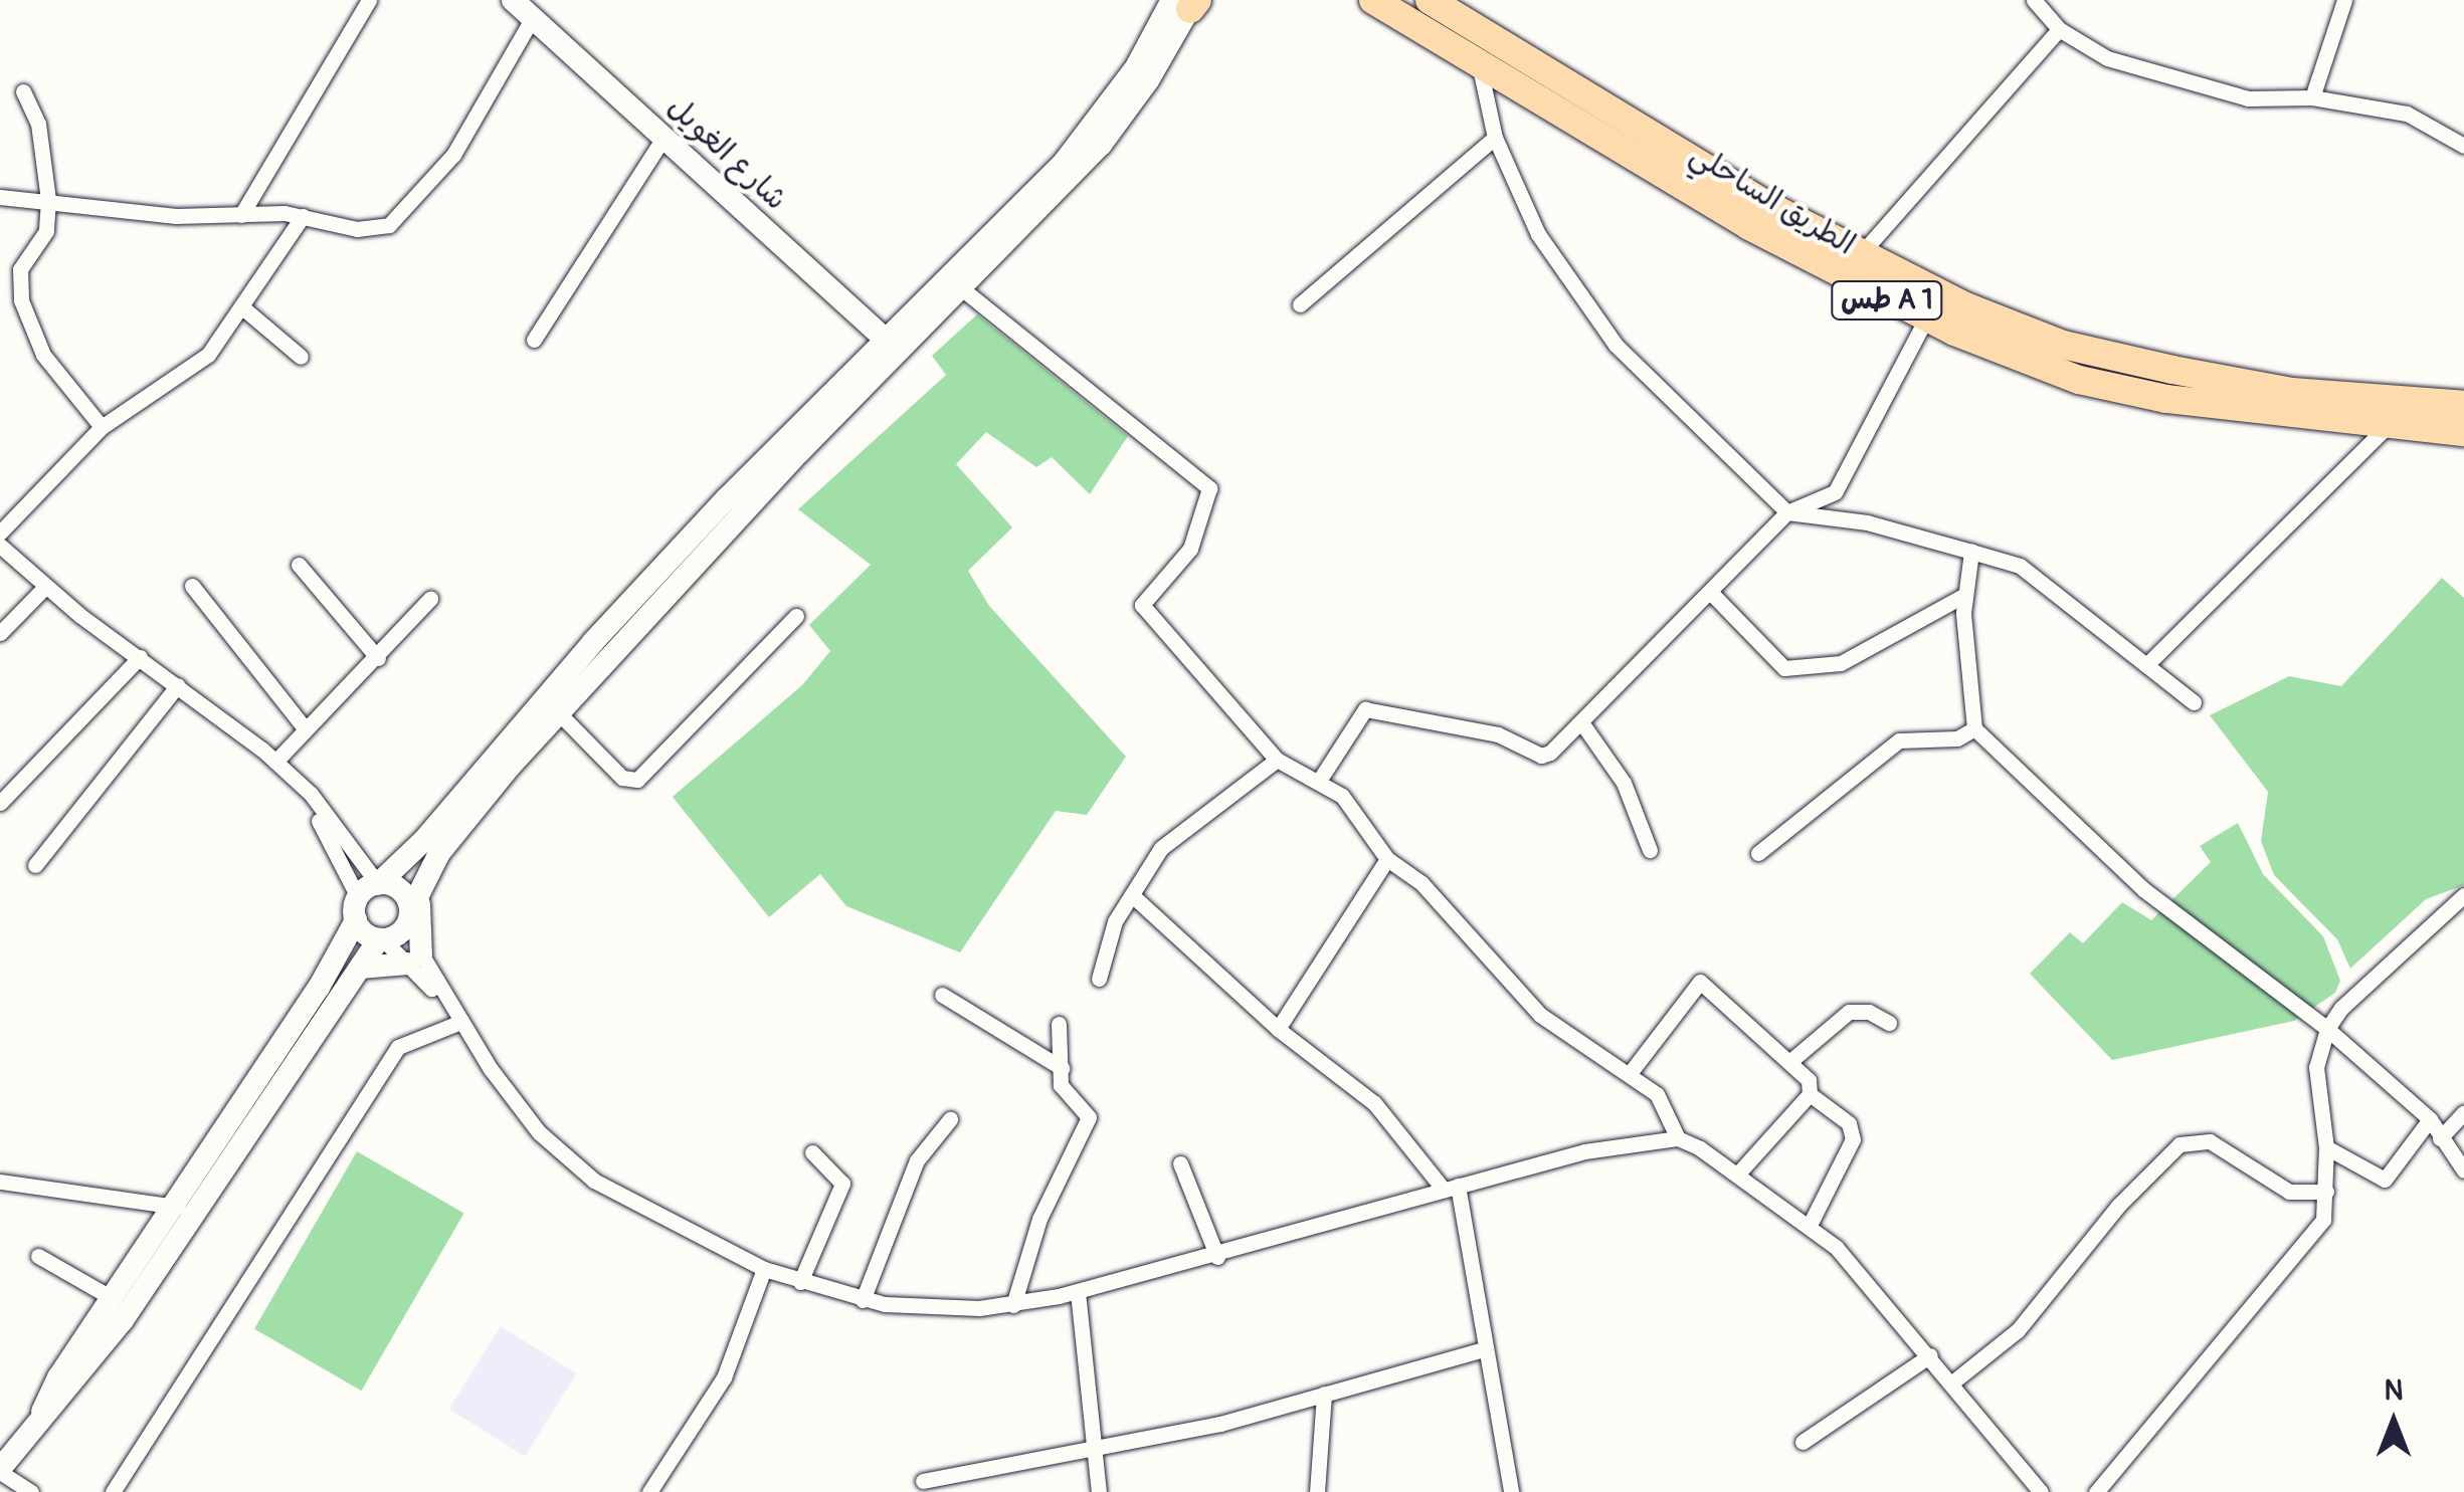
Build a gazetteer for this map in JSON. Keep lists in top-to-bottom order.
{
  "streets": {
    "highway": ["الطريق الساحلي", "طس A 1"],
    "street": ["شارع الغويل"]
  },
  "north": "top"
}
